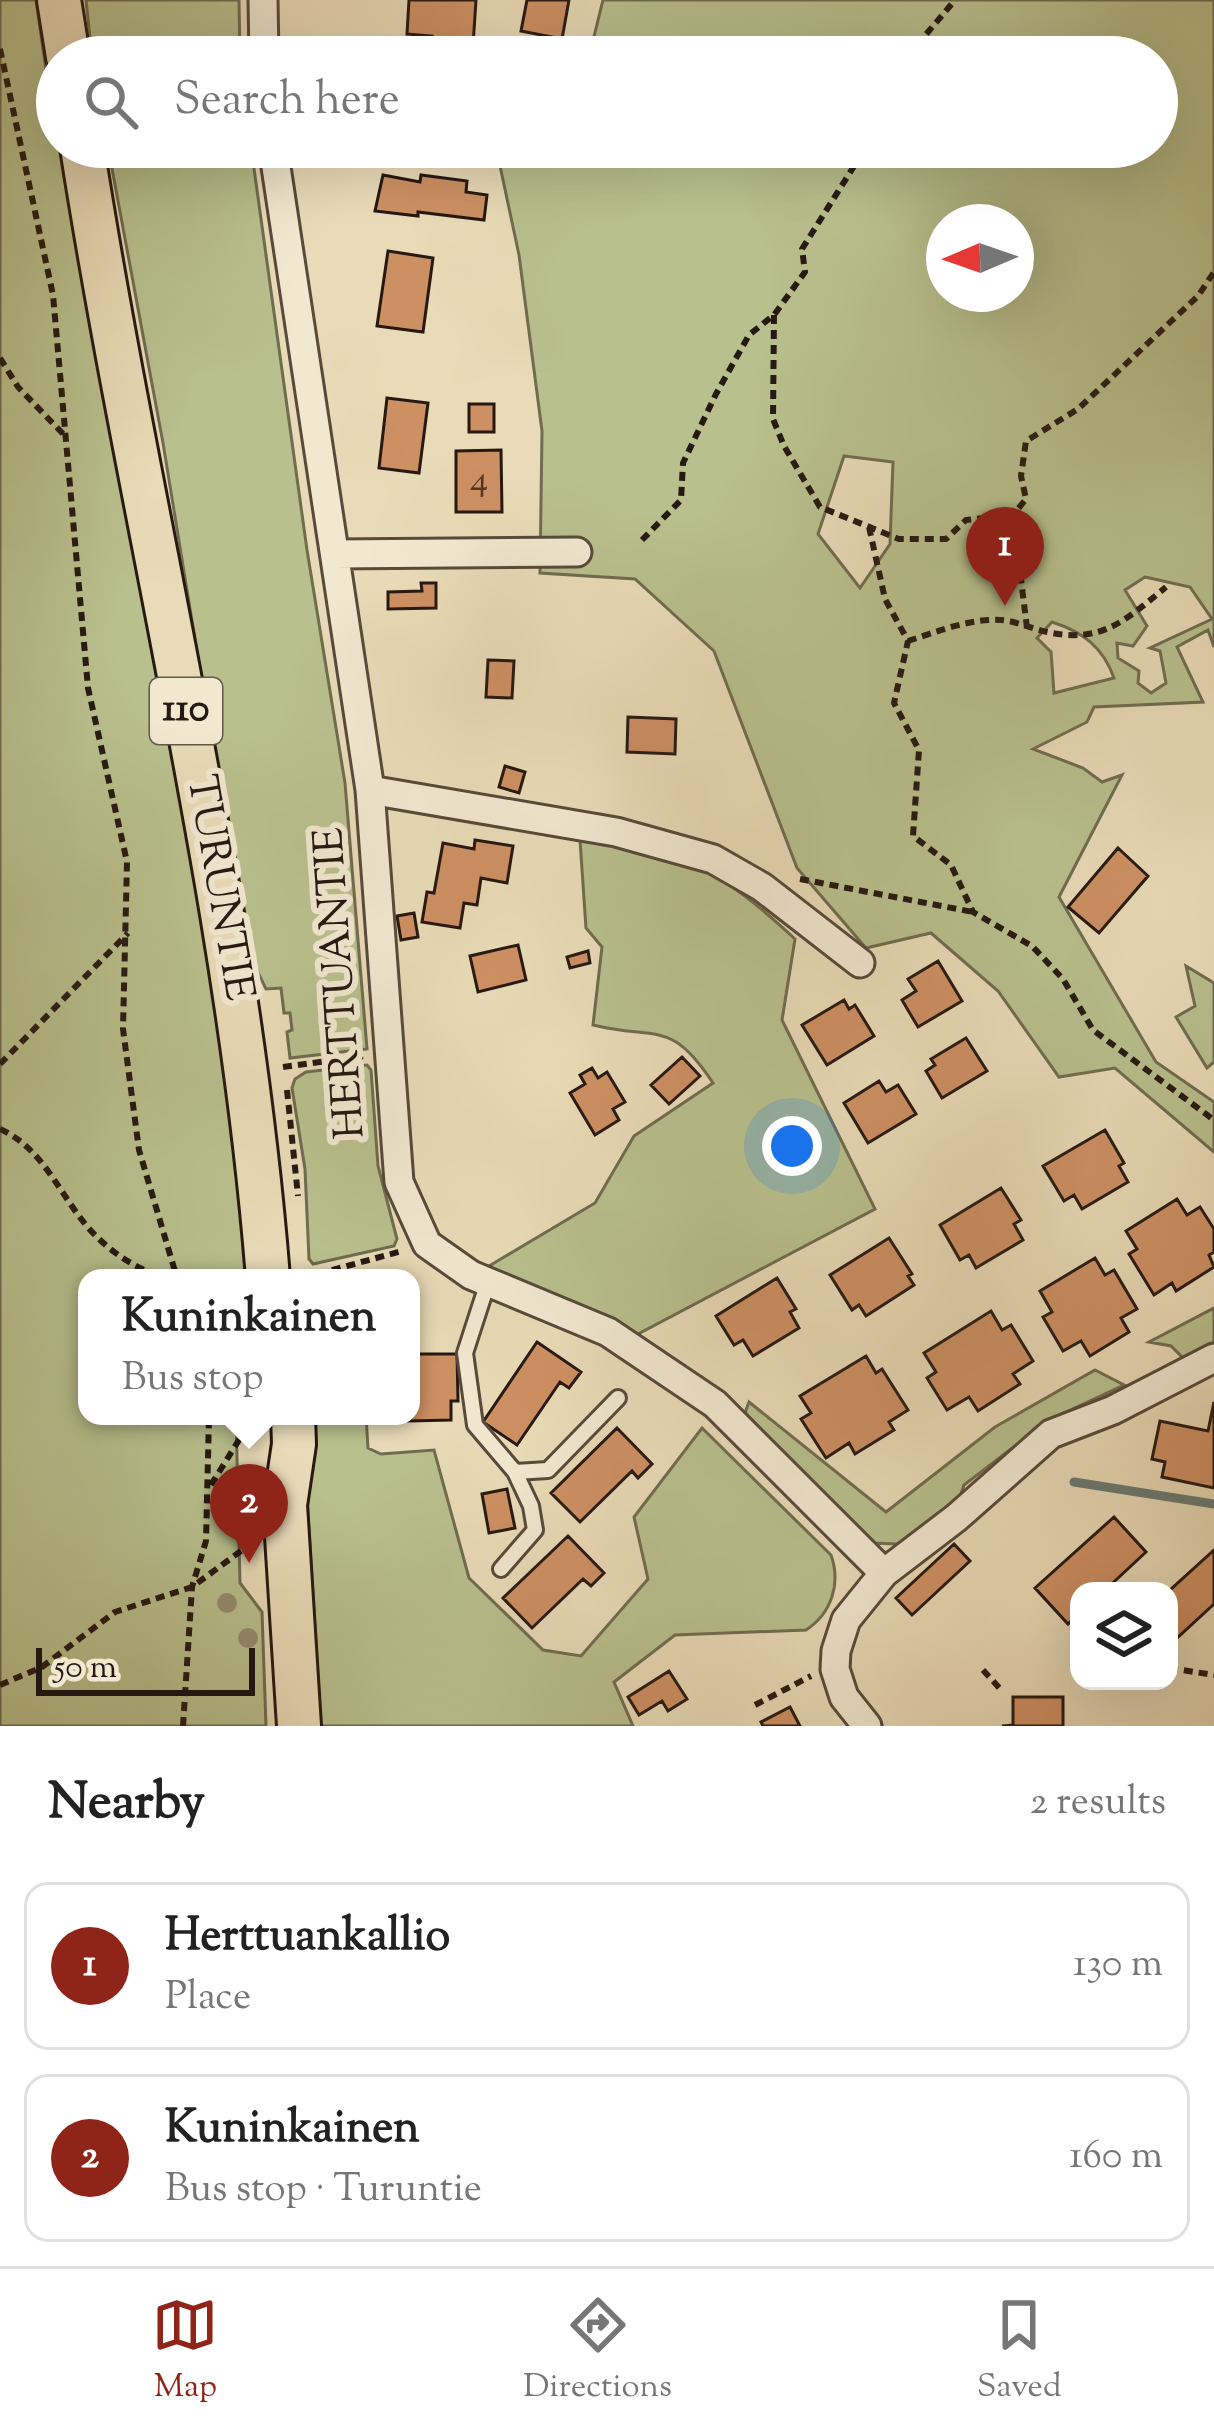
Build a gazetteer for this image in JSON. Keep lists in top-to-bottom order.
{
  "streets": {
    "main road": ["110", "TURUNTIE"],
    "street": ["HERTTUANTIE"]
  },
  "house_numbers": ["4"],
  "scale_bar": "50 m",
  "north": "left",
  "page": {
    "search": "Search here",
    "pins": ["1", "2"],
    "popup": ["Kuninkainen", "Bus stop"],
    "scale": "50 m",
    "heading": ["Nearby", "2 results"],
    "list": [
      {
        "mark": "1",
        "name": "Herttuankallio",
        "note": "Place",
        "value": "130 m"
      },
      {
        "mark": "2",
        "name": "Kuninkainen",
        "note": "Bus stop · Turuntie",
        "value": "160 m"
      }
    ],
    "nav": ["Map", "Directions", "Saved"]
  }
}
